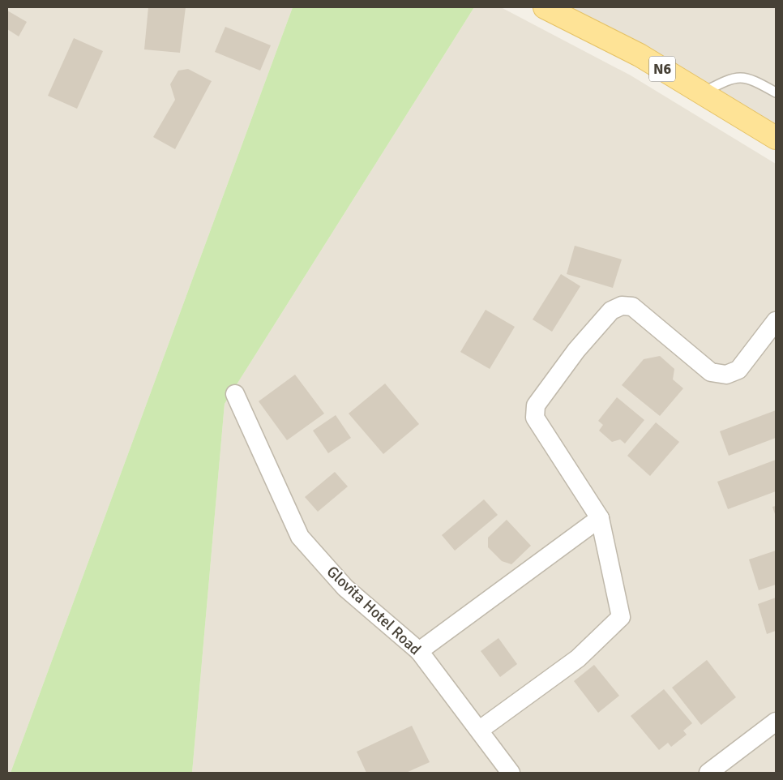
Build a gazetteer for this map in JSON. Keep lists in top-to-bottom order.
{
  "streets": {
    "main road": ["N6"],
    "street": ["Glovita Hotel Road"]
  }
}
